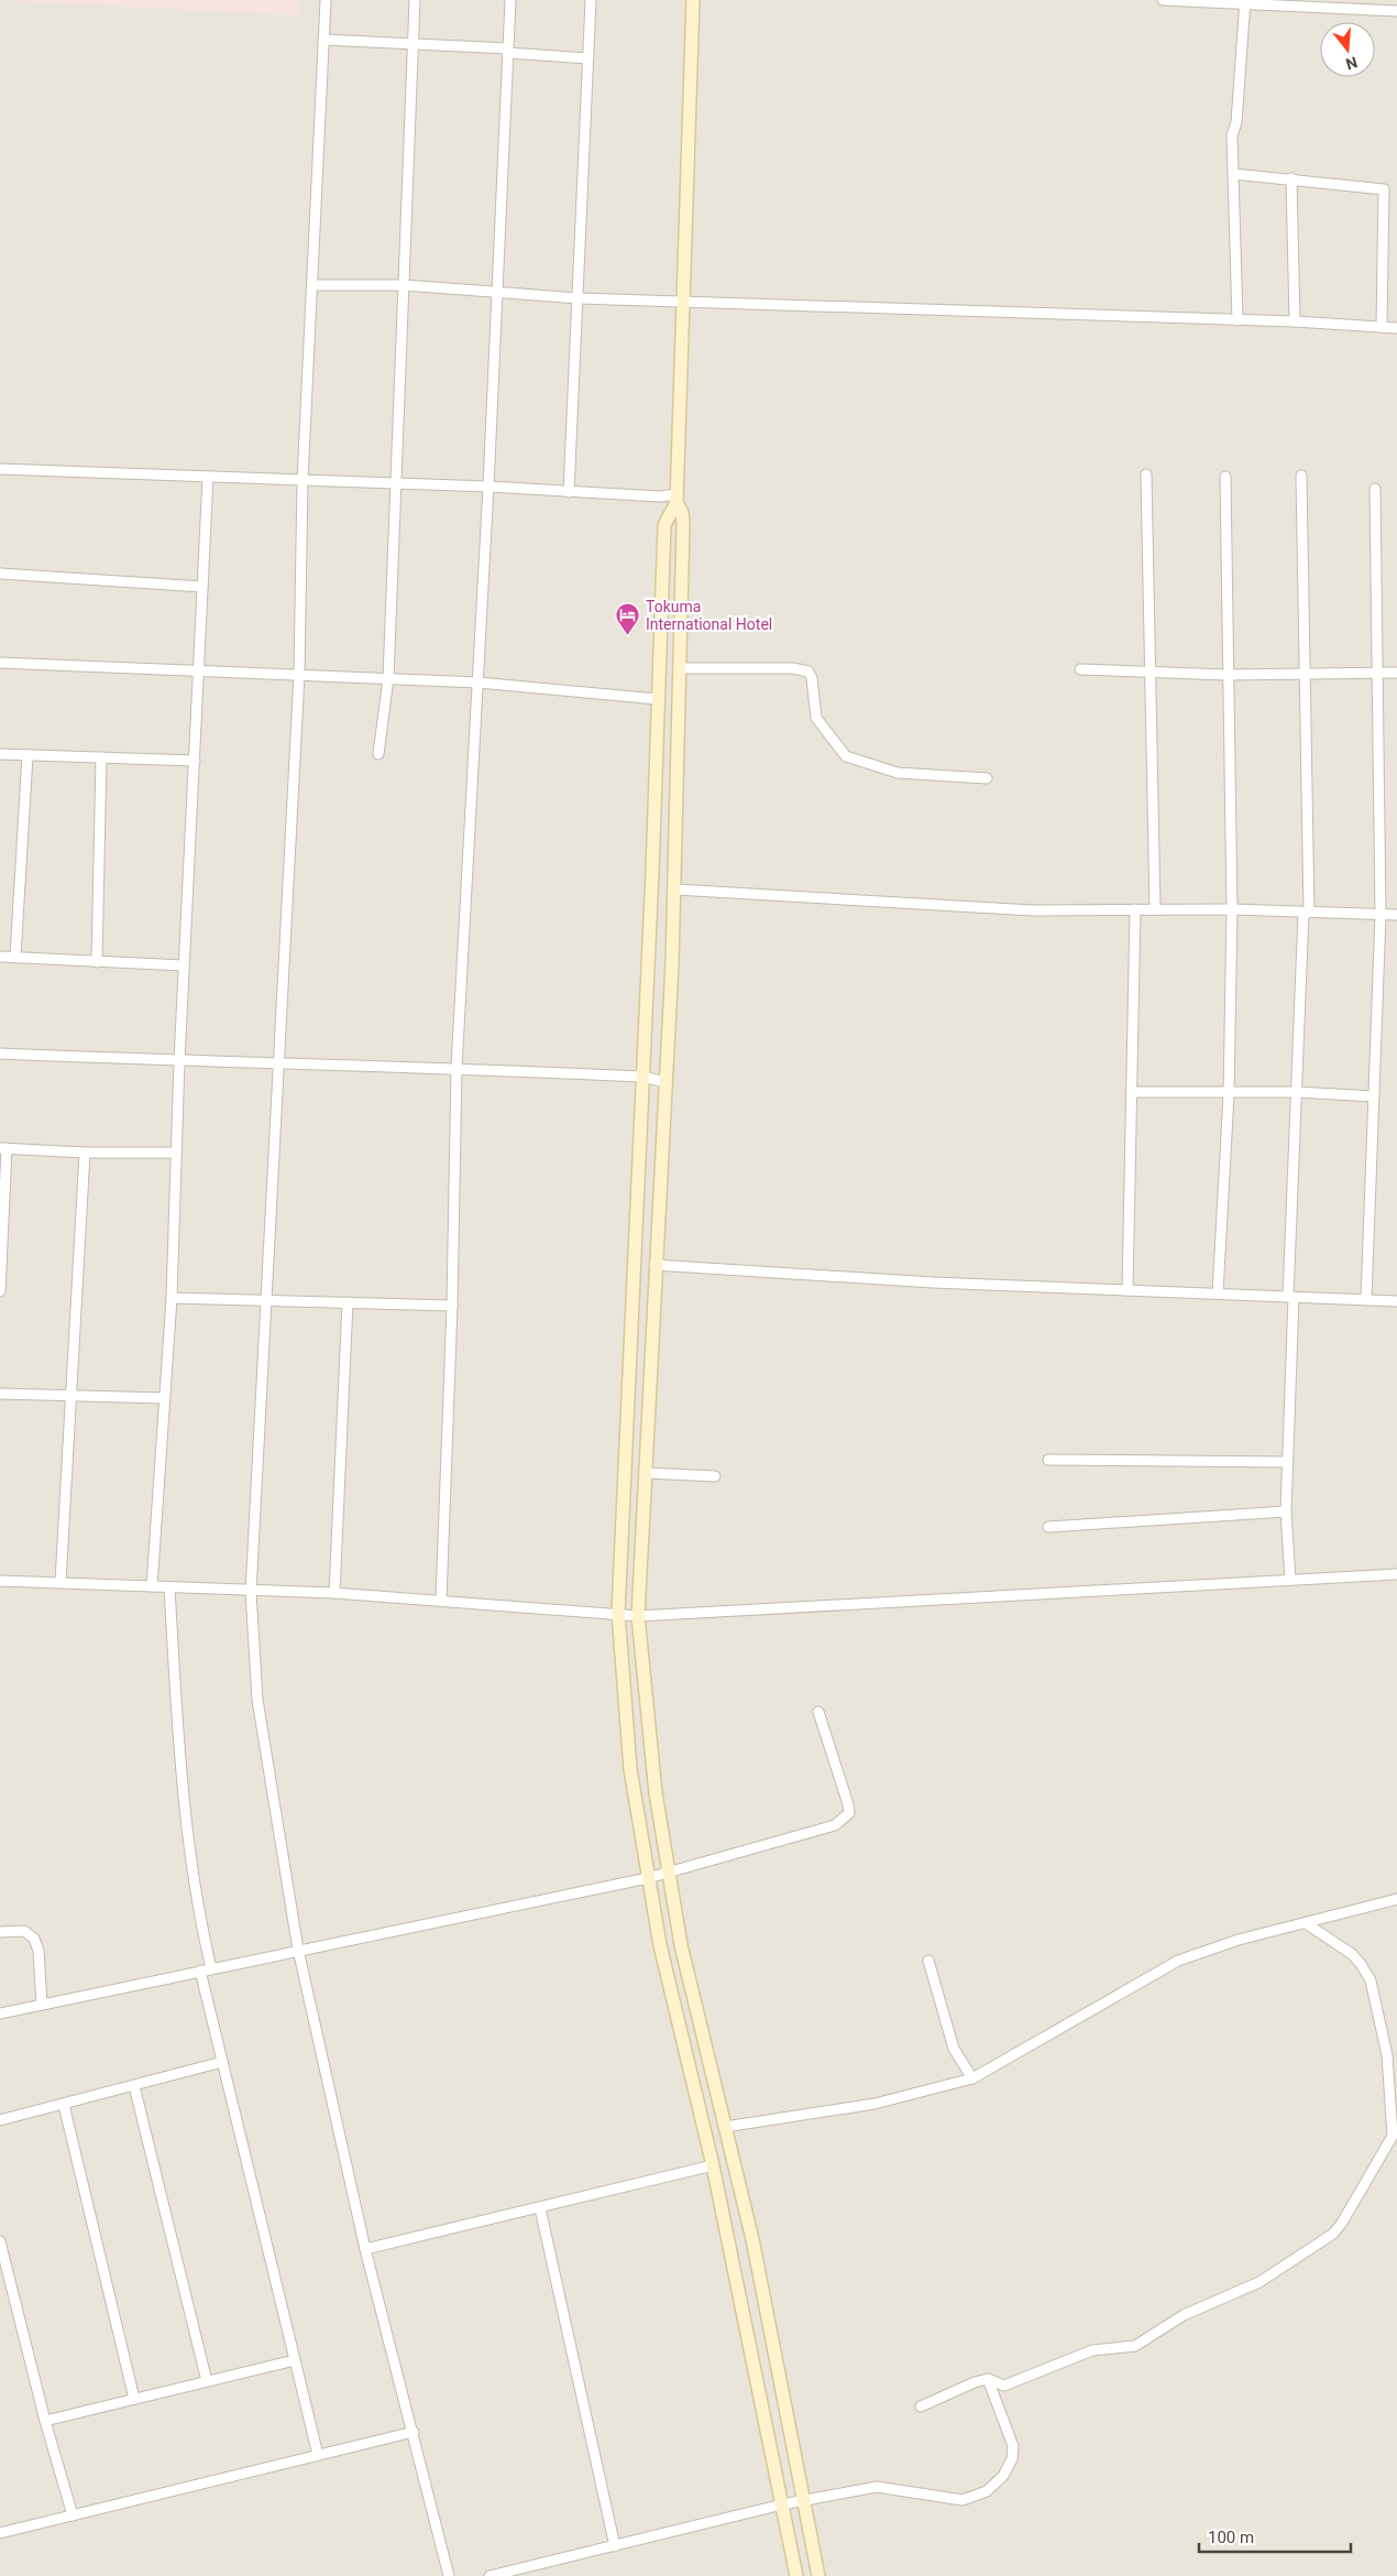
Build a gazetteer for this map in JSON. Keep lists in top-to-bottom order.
{
  "places": {
    "hotel": ["Tokuma International Hotel"]
  },
  "scale_bar": "100 m",
  "north": "bottom"
}
